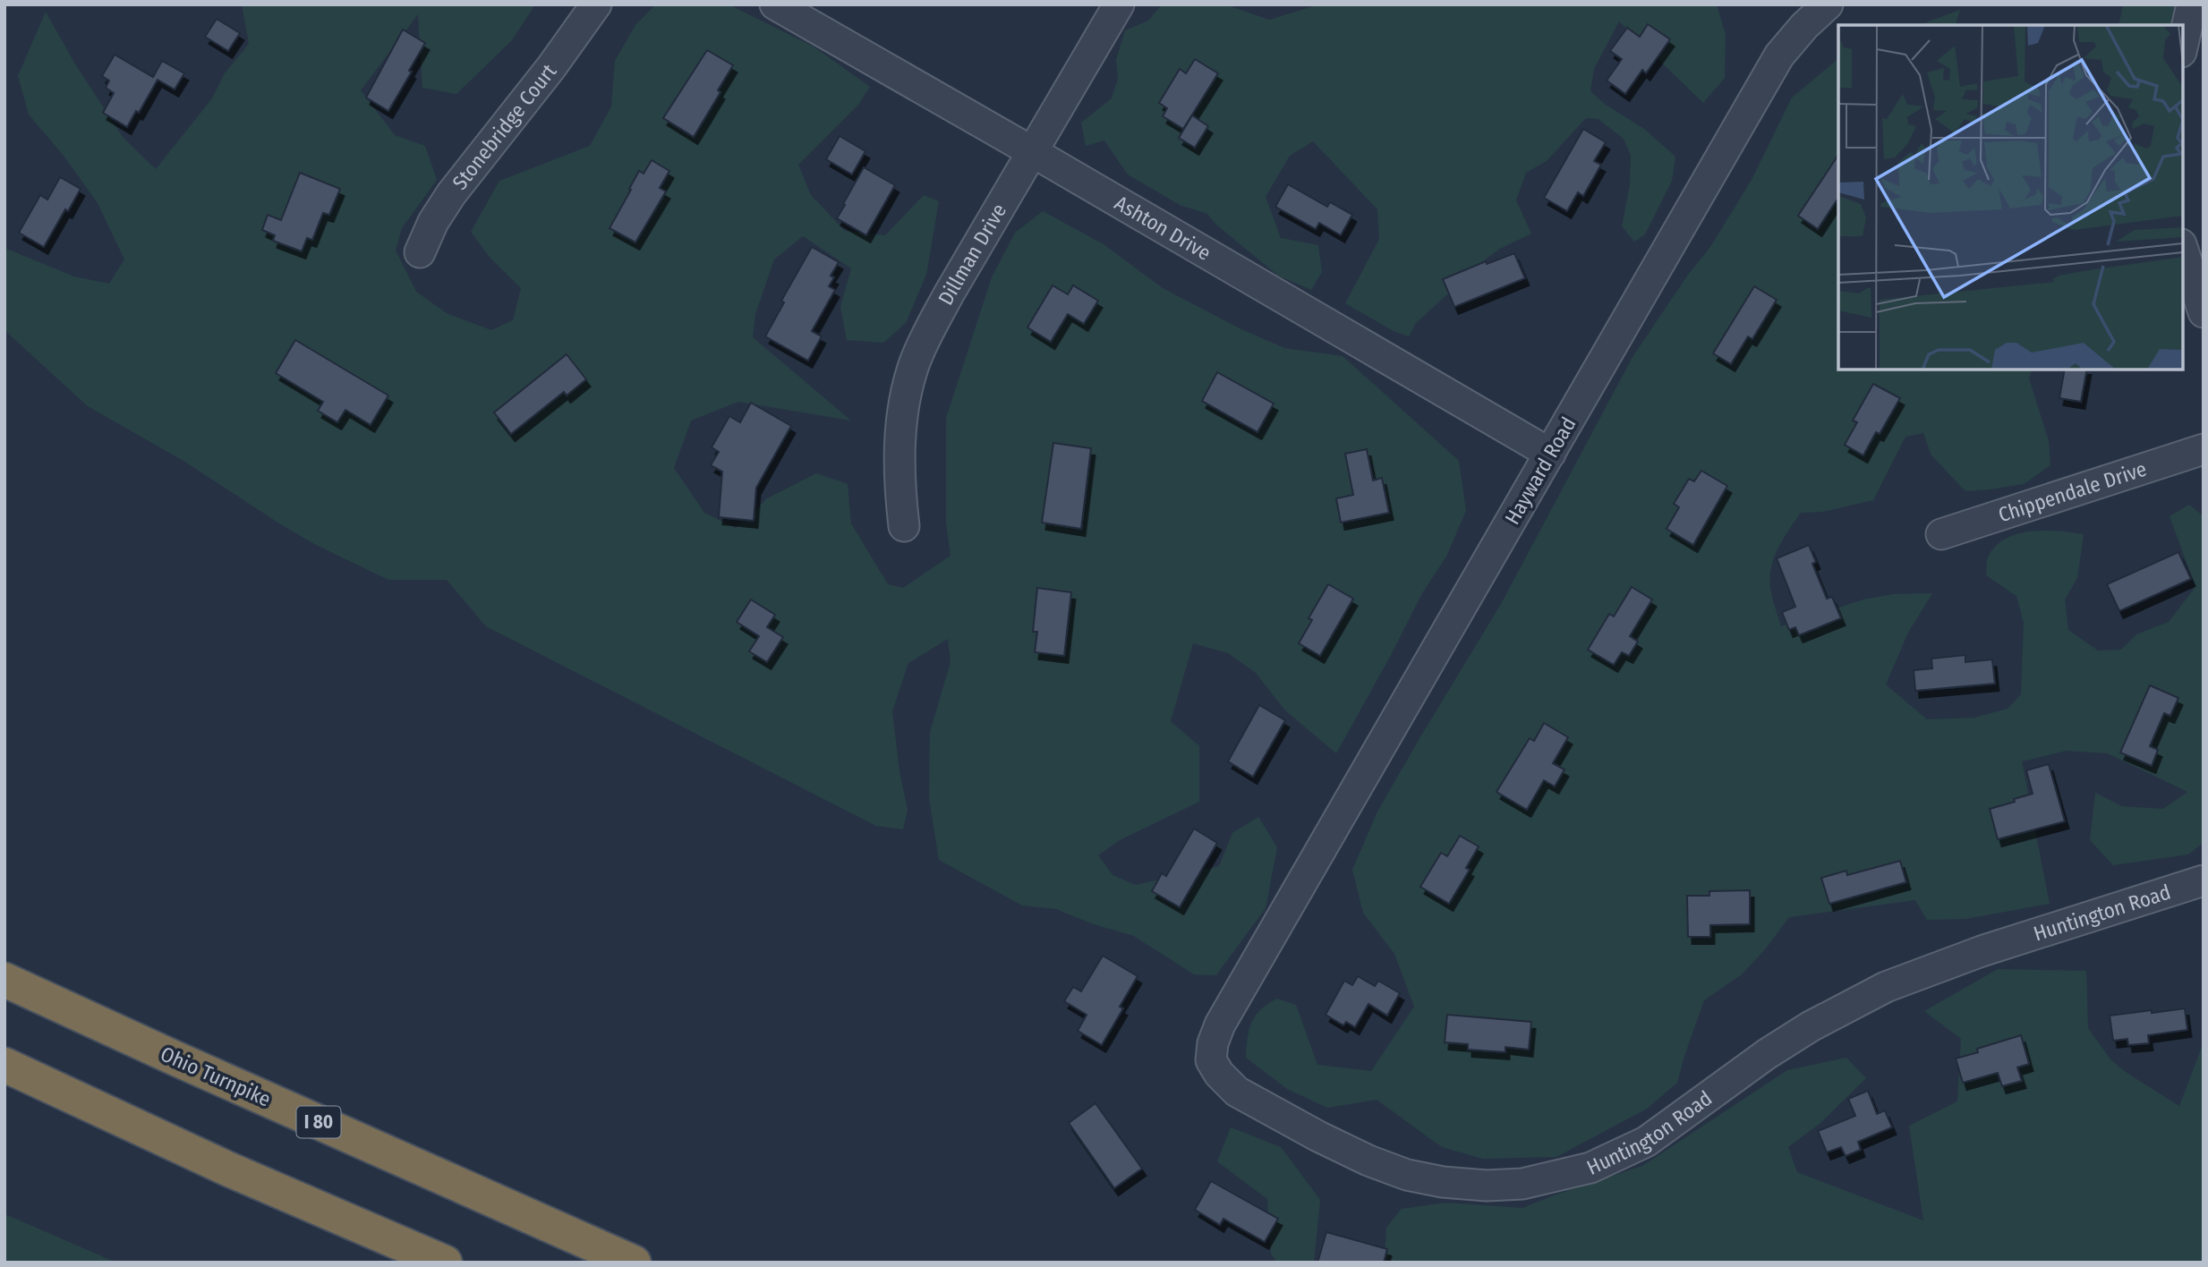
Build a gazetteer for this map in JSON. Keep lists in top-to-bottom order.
{
  "streets": {
    "highway": ["Ohio Turnpike", "I 80"],
    "street": [
      "Stonebridge Court",
      "Ashton Drive",
      "Dillman Drive",
      "Hayward Road",
      "Chippendale Drive",
      "Huntington Road"
    ]
  },
  "crossings": [
    ["Ashton Drive", "Dillman Drive"],
    ["Ashton Drive", "Hayward Road"],
    ["Hayward Road", "Huntington Road"]
  ]
}
